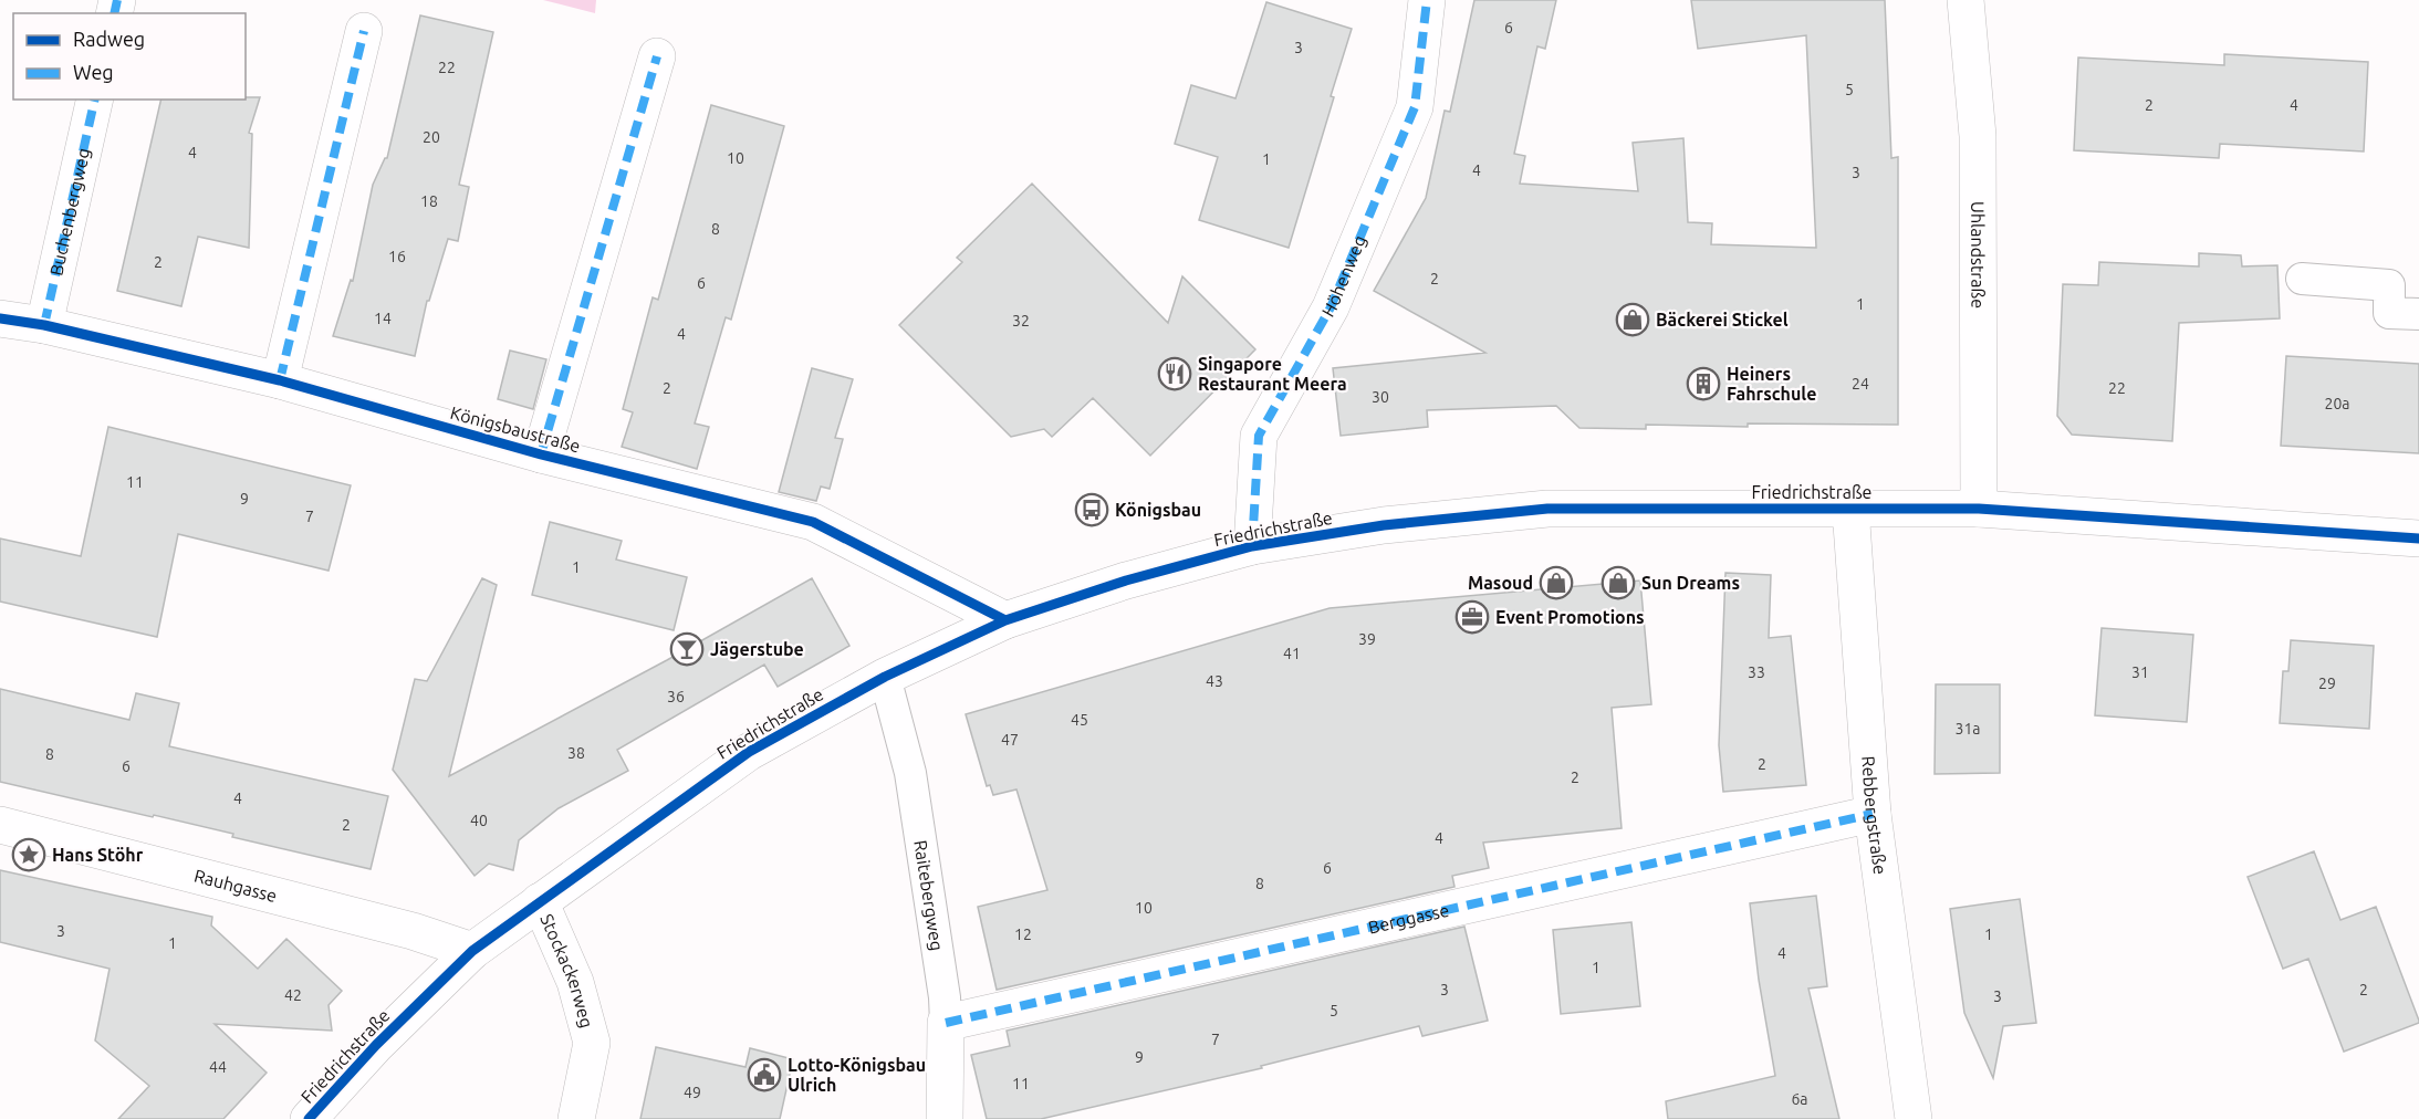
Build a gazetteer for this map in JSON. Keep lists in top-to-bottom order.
{
  "streets": {
    "street": [
      "Buchenbergweg",
      "Uhlandstraße",
      "Höhenweg",
      "Königsbaustraße",
      "Friedrichstraße",
      "Rebbergstraße",
      "Rauhgasse",
      "Raitebergweg",
      "Berggasse",
      "Stockackerweg"
    ]
  },
  "crossings": [
    ["Buchenbergweg", "Königsbaustraße"],
    ["Uhlandstraße", "Friedrichstraße"],
    ["Höhenweg", "Friedrichstraße"],
    ["Königsbaustraße", "Friedrichstraße"],
    ["Friedrichstraße", "Rebbergstraße"],
    ["Friedrichstraße", "Rauhgasse"],
    ["Friedrichstraße", "Raitebergweg"],
    ["Friedrichstraße", "Stockackerweg"],
    ["Rebbergstraße", "Berggasse"],
    ["Raitebergweg", "Berggasse"]
  ],
  "places": {
    "shop": ["Bäckerei Stickel", "Masoud", "Sun Dreams"],
    "restaurant": ["Singapore Restaurant Meera"],
    "building": ["Heiners Fahrschule"],
    "bus stop": ["Königsbau"],
    "office": ["Event Promotions"],
    "bar": ["Jägerstube"],
    "place": ["Hans Stöhr"],
    "public building": ["Lotto-Königsbau Ulrich"]
  },
  "house_numbers": [
    "6",
    "3",
    "22",
    "5",
    "2",
    "4",
    "20",
    "4",
    "10",
    "1",
    "4",
    "3",
    "18",
    "8",
    "16",
    "2",
    "2",
    "6",
    "1",
    "14",
    "32",
    "4",
    "24",
    "2",
    "22",
    "30",
    "20a",
    "11",
    "9",
    "7",
    "1",
    "39",
    "41",
    "33",
    "31",
    "43",
    "29",
    "36",
    "45",
    "31a",
    "47",
    "38",
    "8",
    "2",
    "6",
    "2",
    "4",
    "40",
    "2",
    "4",
    "6",
    "8",
    "10",
    "3",
    "12",
    "1",
    "1",
    "4",
    "1",
    "3",
    "2",
    "42",
    "3",
    "5",
    "7",
    "9",
    "44",
    "11",
    "49",
    "6a"
  ],
  "legend": ["Radweg", "Weg"]
}
